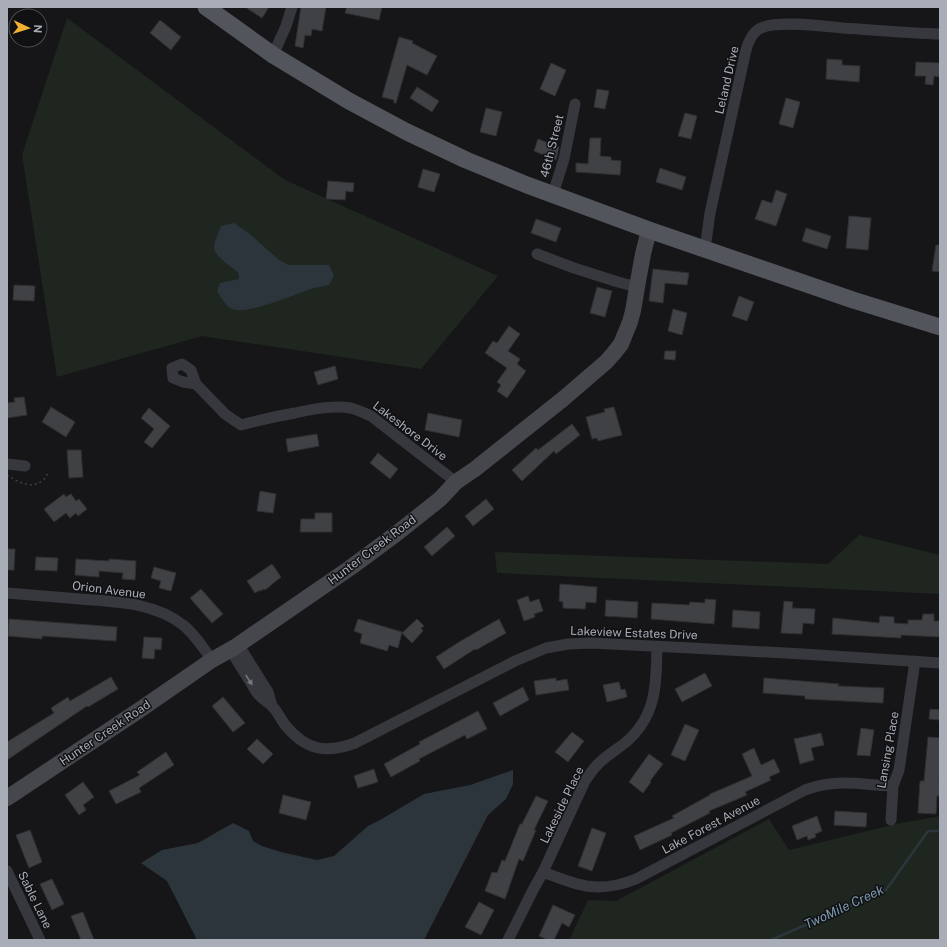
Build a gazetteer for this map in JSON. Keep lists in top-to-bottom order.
{
  "streets": {
    "main road": ["Hunter Creek Road"],
    "street": [
      "Leland Drive",
      "46th Street",
      "Lakeshore Drive",
      "Orion Avenue",
      "Lakeview Estates Drive",
      "Lansing Place",
      "Lakeside Place",
      "Lake Forest Avenue",
      "Sable Lane"
    ]
  },
  "crossings": [
    ["Lakeshore Drive", "Hunter Creek Road"],
    ["Hunter Creek Road", "Orion Avenue"],
    ["Hunter Creek Road", "Lakeview Estates Drive"],
    ["Lakeview Estates Drive", "Lansing Place"],
    ["Lakeview Estates Drive", "Lakeside Place"],
    ["Lansing Place", "Lake Forest Avenue"],
    ["Lakeside Place", "Lake Forest Avenue"]
  ],
  "water": ["TwoMile Creek"],
  "north": "right"
}
